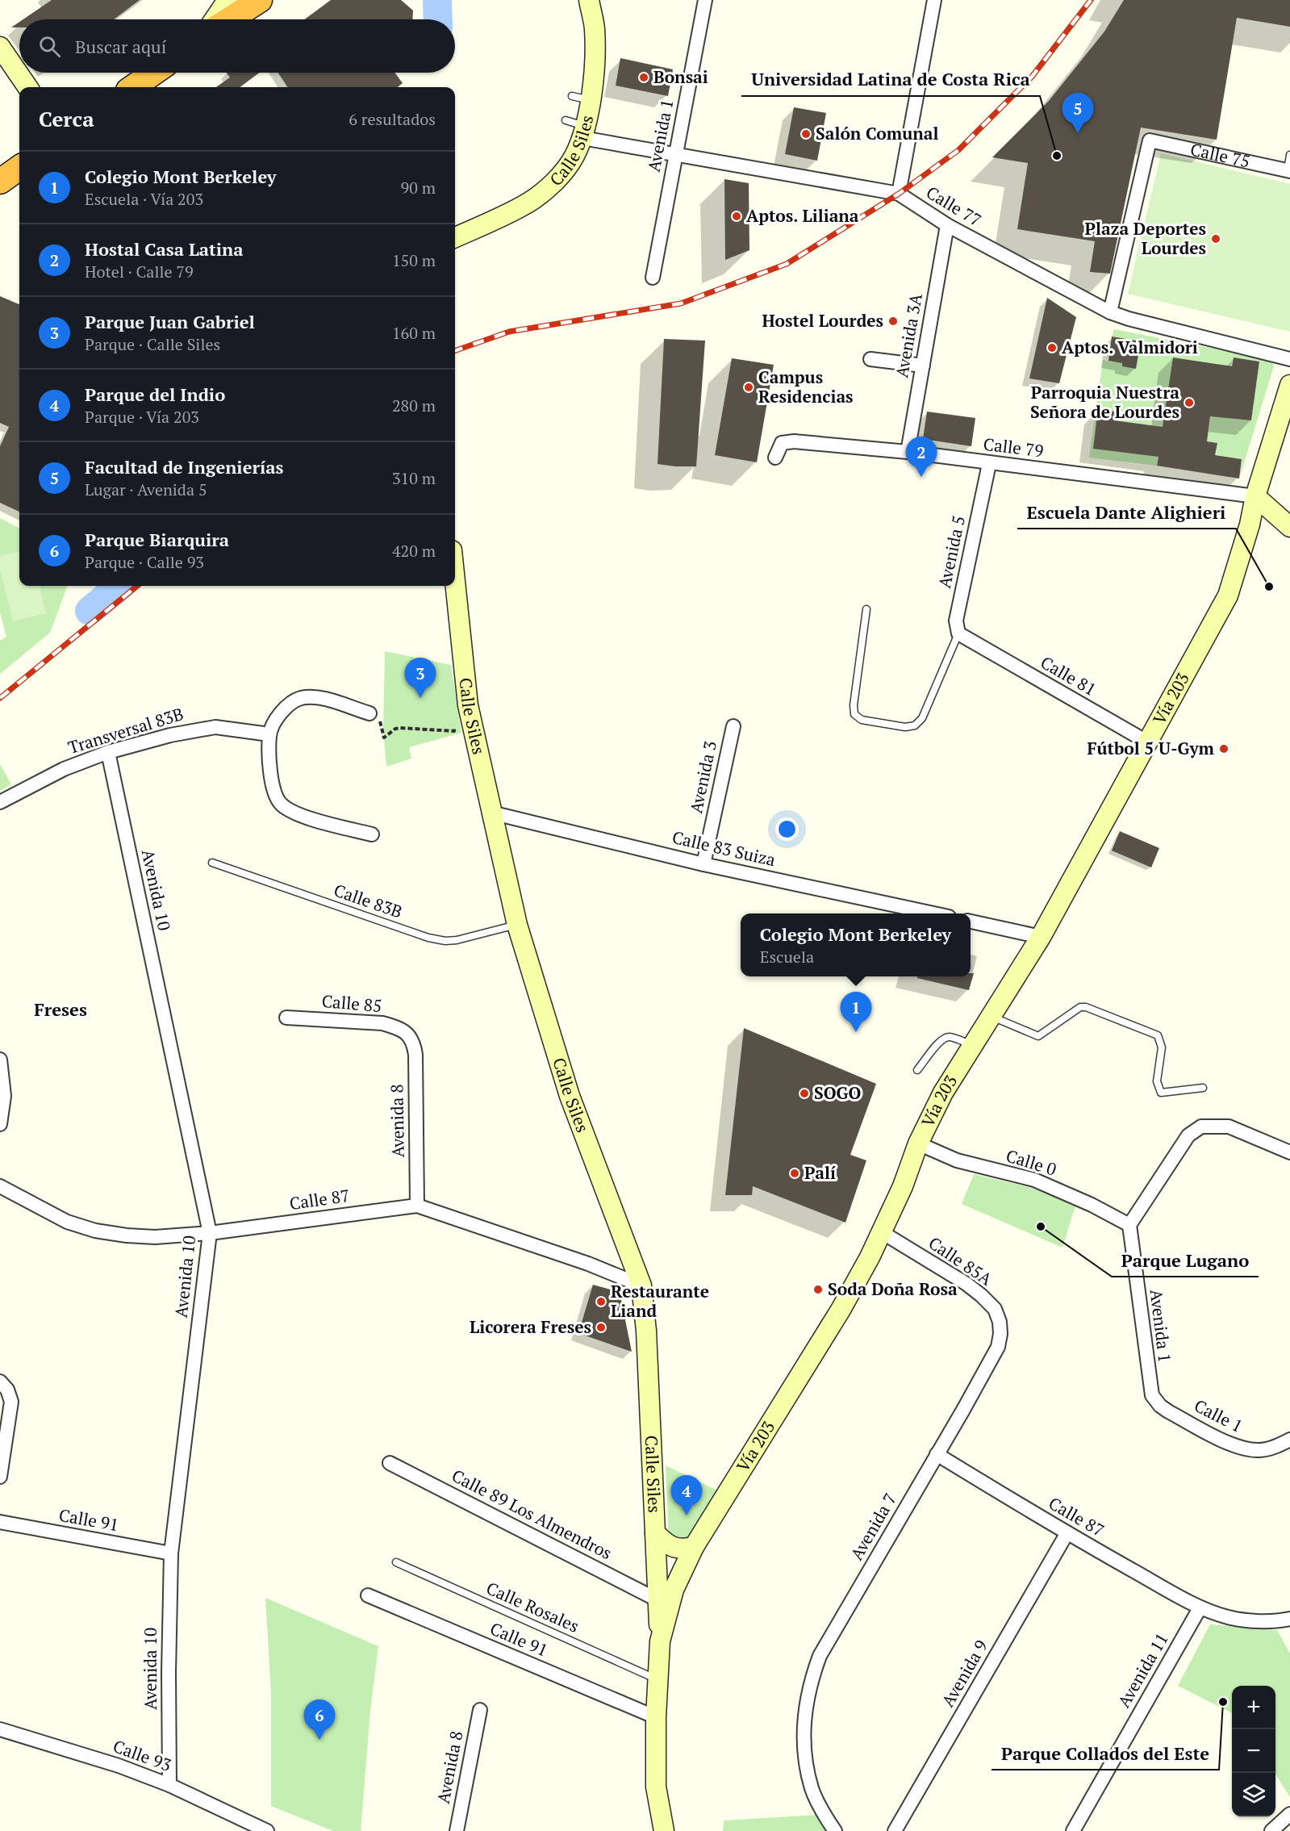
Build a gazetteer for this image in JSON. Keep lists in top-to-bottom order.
{
  "streets": {
    "main road": ["Calle Siles", "Vía 203"],
    "street": [
      "Avenida 1",
      "Calle 75",
      "Calle 77",
      "Avenida 3A",
      "Calle 79",
      "Avenida 5",
      "Calle 81",
      "Transversal 83B",
      "Avenida 3",
      "Calle 83 Suiza",
      "Avenida 10",
      "Calle 85",
      "Avenida 8",
      "Calle 0",
      "Calle 87",
      "Calle 85A",
      "Calle 1",
      "Calle 89 Los Almendros",
      "Calle 91",
      "Avenida 7",
      "Avenida 11",
      "Avenida 9",
      "Calle 93"
    ],
    "lane": ["Calle 83B", "Calle Rosales"]
  },
  "crossings": [
    ["Avenida 1", "Calle 77"],
    ["Avenida 1", "Calle 0"],
    ["Avenida 1", "Calle 1"],
    ["Calle Siles", "Calle 77"],
    ["Calle Siles", "Vía 203"],
    ["Calle Siles", "Calle 83 Suiza"],
    ["Calle Siles", "Calle 83B"],
    ["Calle Siles", "Calle 87"],
    ["Calle Siles", "Calle 89 Los Almendros"],
    ["Calle 75", "Calle 77"],
    ["Calle 77", "Avenida 3A"],
    ["Avenida 3A", "Calle 79"],
    ["Calle 79", "Avenida 5"],
    ["Calle 79", "Vía 203"],
    ["Avenida 5", "Calle 81"],
    ["Calle 81", "Vía 203"],
    ["Vía 203", "Calle 0"],
    ["Vía 203", "Calle 85A"],
    ["Vía 203", "Calle 91"],
    ["Vía 203", "Calle Rosales"],
    ["Transversal 83B", "Avenida 10"],
    ["Avenida 3", "Calle 83 Suiza"],
    ["Avenida 10", "Calle 87"],
    ["Avenida 10", "Calle 91"],
    ["Avenida 10", "Calle 93"],
    ["Calle 85", "Avenida 8"],
    ["Avenida 8", "Calle 87"],
    ["Calle 87", "Avenida 7"],
    ["Calle 87", "Avenida 11"],
    ["Calle 87", "Avenida 9"],
    ["Calle 85A", "Avenida 7"]
  ],
  "districts": ["Freses"],
  "places": [
    "Bonsai",
    "Salón Comunal",
    "Universidad Latina de Costa Rica",
    "Aptos. Liliana",
    "Plaza Deportes Lourdes",
    "Hostel Lourdes",
    "Aptos. Valmidori",
    "Campus Residencias",
    "Parroquia Nuestra Señora de Lourdes",
    "Escuela Dante Alighieri",
    "Fútbol 5 U-Gym",
    "SOGO",
    "Palí",
    "Parque Lugano",
    "Soda Doña Rosa",
    "Restaurante Liand",
    "Licorera Freses",
    "Parque Collados del Este"
  ],
  "page": {
    "search": "Buscar aquí",
    "heading": ["Cerca", "6 resultados"],
    "pins": [
      "5",
      "2",
      "3",
      "1",
      "4",
      "6"
    ],
    "list": [
      {
        "mark": "1",
        "name": "Colegio Mont Berkeley",
        "note": "Escuela · Vía 203",
        "value": "90 m"
      },
      {
        "mark": "2",
        "name": "Hostal Casa Latina",
        "note": "Hotel · Calle 79",
        "value": "150 m"
      },
      {
        "mark": "3",
        "name": "Parque Juan Gabriel",
        "note": "Parque · Calle Siles",
        "value": "160 m"
      },
      {
        "mark": "4",
        "name": "Parque del Indio",
        "note": "Parque · Vía 203",
        "value": "280 m"
      },
      {
        "mark": "5",
        "name": "Facultad de Ingenierías",
        "note": "Lugar · Avenida 5",
        "value": "310 m"
      },
      {
        "mark": "6",
        "name": "Parque Biarquira",
        "note": "Parque · Calle 93",
        "value": "420 m"
      }
    ],
    "popup": ["Colegio Mont Berkeley", "Escuela"],
    "map_buttons": ["+", "−"]
  }
}
